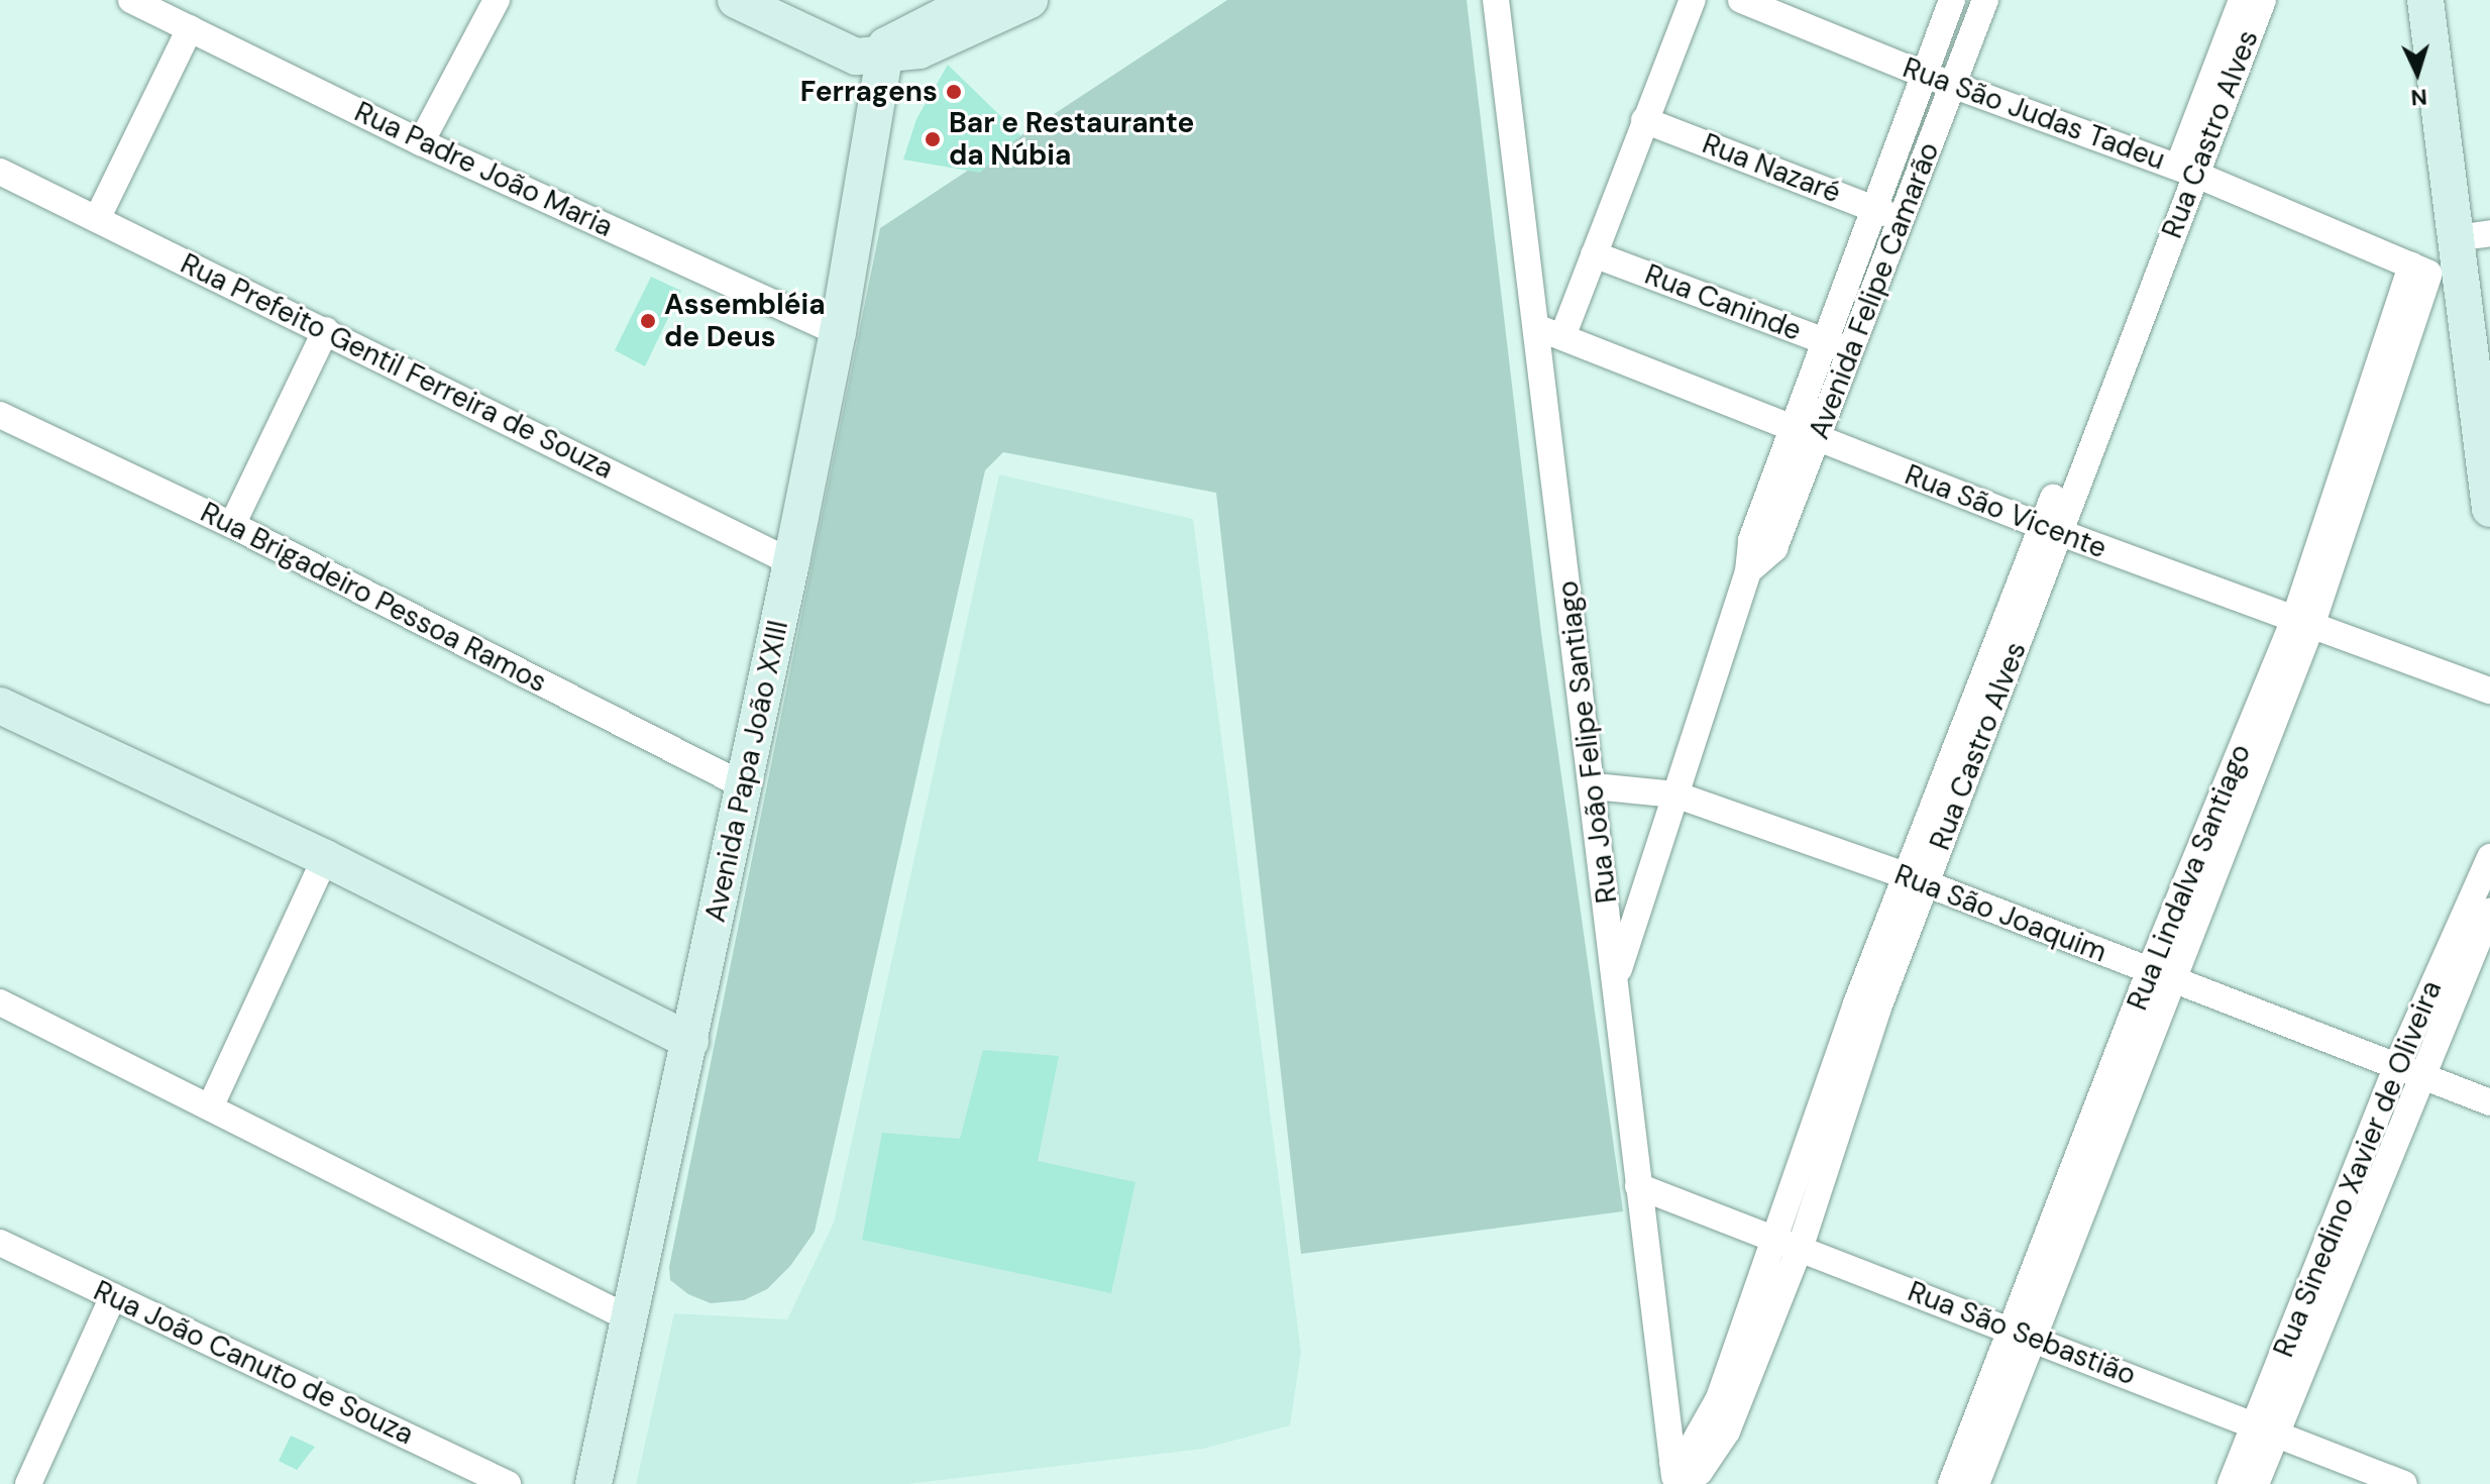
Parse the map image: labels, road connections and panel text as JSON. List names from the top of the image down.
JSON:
{
  "streets": {
    "main road": ["Avenida Papa João XXIII"],
    "street": [
      "Rua São Judas Tadeu",
      "Rua Castro Alves",
      "Rua Nazaré",
      "Rua Padre João Maria",
      "Avenida Felipe Camarão",
      "Rua Caninde",
      "Rua Prefeito Gentil Ferreira de Souza",
      "Rua São Vicente",
      "Rua Brigadeiro Pessoa Ramos",
      "Rua João Felipe Santiago",
      "Rua Lindalva Santiago",
      "Rua São Joaquim",
      "Rua Sinedino Xavier de Oliveira",
      "Rua São Sebastião",
      "Rua João Canuto de Souza"
    ]
  },
  "crossings": [
    ["Rua São Judas Tadeu", "Rua Castro Alves"],
    ["Rua São Judas Tadeu", "Avenida Felipe Camarão"],
    ["Rua São Judas Tadeu", "Rua Lindalva Santiago"],
    ["Rua Castro Alves", "Rua São Vicente"],
    ["Rua Castro Alves", "Rua João Felipe Santiago"],
    ["Rua Castro Alves", "Rua São Joaquim"],
    ["Rua Castro Alves", "Rua São Sebastião"],
    ["Rua Nazaré", "Avenida Felipe Camarão"],
    ["Rua Padre João Maria", "Avenida Papa João XXIII"],
    ["Avenida Felipe Camarão", "Rua Caninde"],
    ["Avenida Felipe Camarão", "Rua São Vicente"],
    ["Avenida Felipe Camarão", "Rua João Felipe Santiago"],
    ["Avenida Felipe Camarão", "Rua São Joaquim"],
    ["Rua Prefeito Gentil Ferreira de Souza", "Avenida Papa João XXIII"],
    ["Rua São Vicente", "Rua João Felipe Santiago"],
    ["Rua São Vicente", "Rua Lindalva Santiago"],
    ["Rua Brigadeiro Pessoa Ramos", "Avenida Papa João XXIII"],
    ["Rua João Felipe Santiago", "Rua São Joaquim"],
    ["Rua João Felipe Santiago", "Rua São Sebastião"],
    ["Rua Lindalva Santiago", "Rua São Joaquim"],
    ["Rua Lindalva Santiago", "Rua São Sebastião"],
    ["Rua São Joaquim", "Rua Sinedino Xavier de Oliveira"],
    ["Rua Sinedino Xavier de Oliveira", "Rua São Sebastião"]
  ],
  "places": ["Ferragens", "Bar e Restaurante da Núbia", "Assembléia de Deus"],
  "north": "bottom"
}
